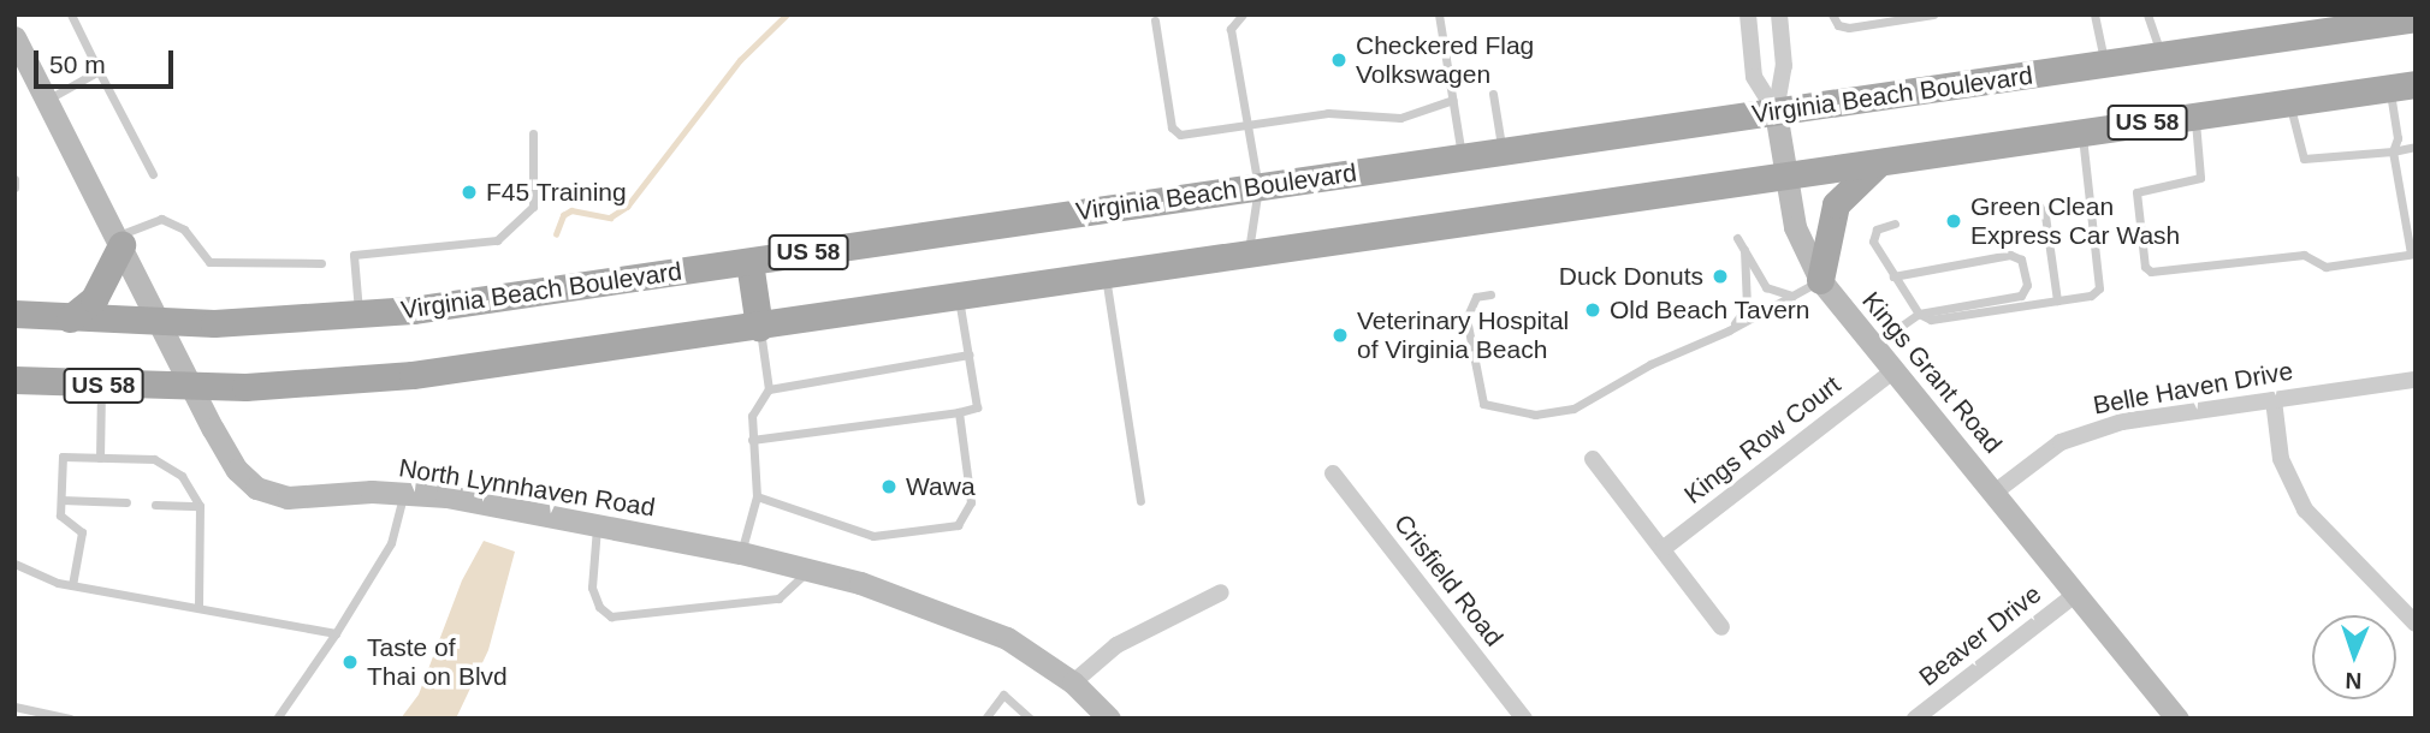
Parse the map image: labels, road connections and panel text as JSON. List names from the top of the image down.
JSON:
{
  "streets": {
    "main road": ["Virginia Beach Boulevard", "US 58"],
    "street": [
      "Kings Grant Road",
      "Belle Haven Drive",
      "Kings Row Court",
      "North Lynnhaven Road",
      "Crisfield Road",
      "Beaver Drive"
    ]
  },
  "crossings": [
    ["Virginia Beach Boulevard", "Kings Grant Road"],
    ["Virginia Beach Boulevard", "North Lynnhaven Road"],
    ["US 58", "Kings Grant Road"],
    ["US 58", "North Lynnhaven Road"],
    ["Kings Grant Road", "Belle Haven Drive"],
    ["Kings Grant Road", "Kings Row Court"],
    ["Kings Grant Road", "Beaver Drive"]
  ],
  "places": [
    "Checkered Flag Volkswagen",
    "F45 Training",
    "Green Clean Express Car Wash",
    "Duck Donuts",
    "Old Beach Tavern",
    "Veterinary Hospital of Virginia Beach",
    "Wawa",
    "Taste of Thai on Blvd"
  ],
  "scale_bar": "50 m",
  "north": "bottom"
}
